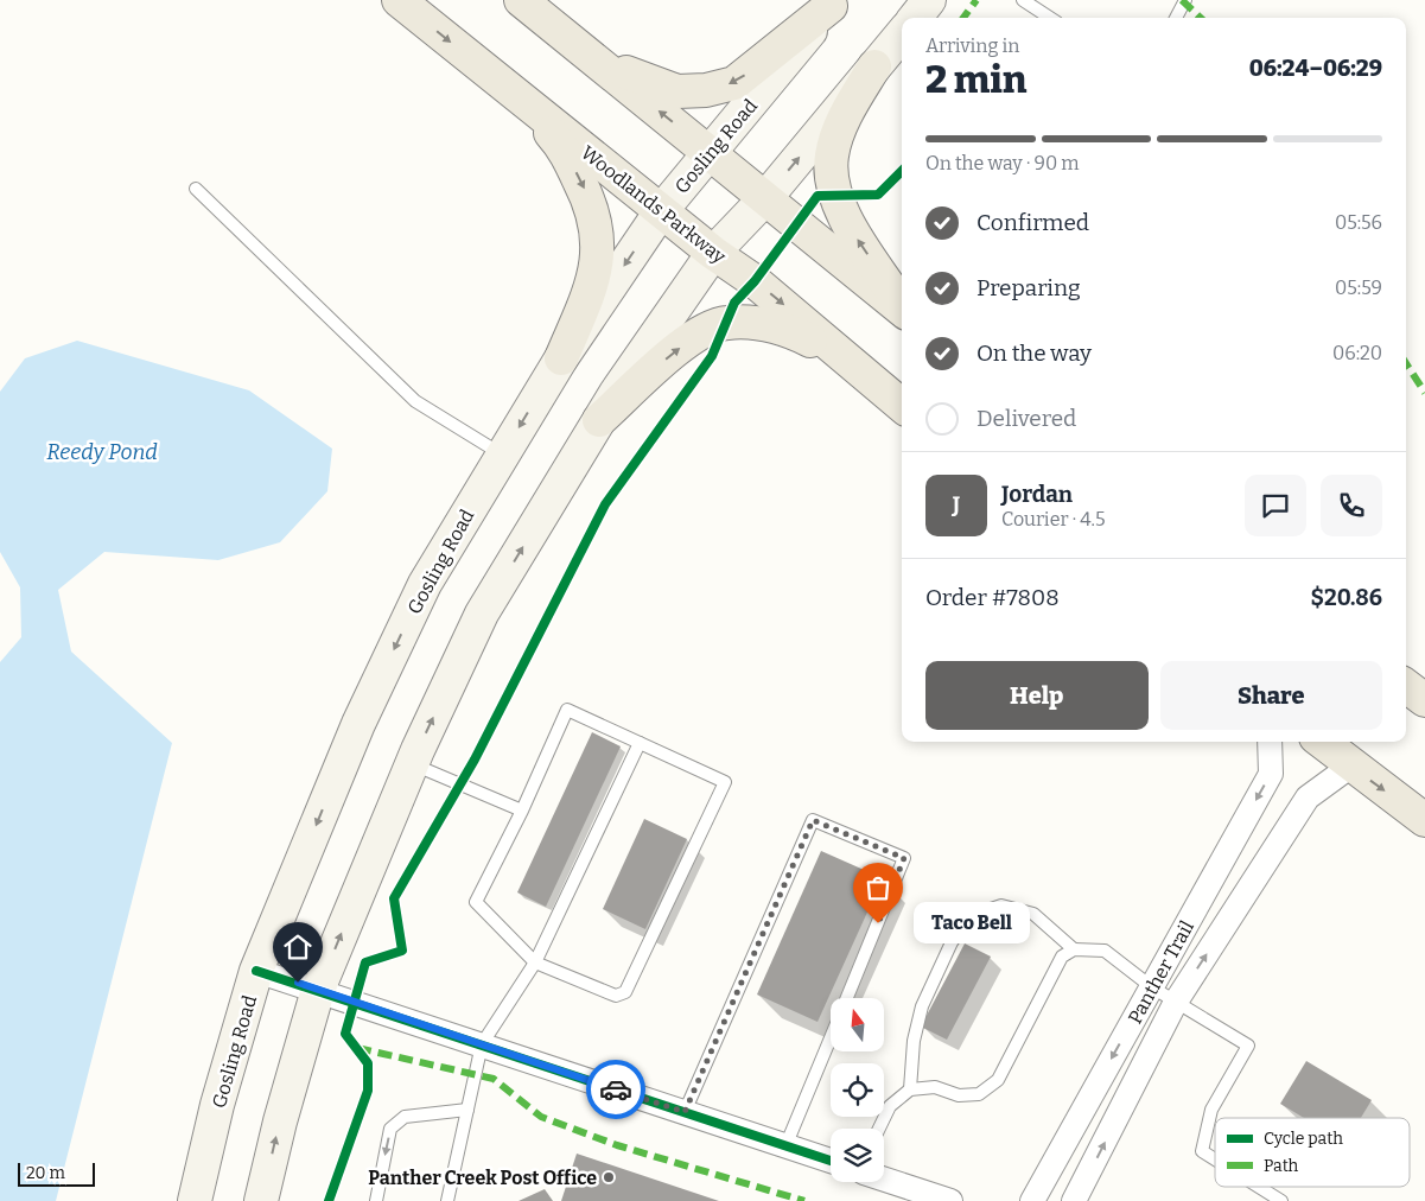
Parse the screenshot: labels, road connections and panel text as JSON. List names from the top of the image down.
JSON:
{
  "streets": {
    "main road": ["Gosling Road", "Woodlands Parkway"],
    "street": ["Panther Trail"]
  },
  "crossings": [
    ["Gosling Road", "Woodlands Parkway"]
  ],
  "water": ["Reedy Pond"],
  "places": ["Taco Bell", "Panther Creek Post Office"],
  "legend": ["Cycle path", "Path"],
  "scale_bar": "20 m",
  "north": "top",
  "page": {
    "heading": ["2 min", "Arriving in", "06:24–06:29"],
    "panel": [
      "Jordan",
      "Courier · 4.5",
      "Order #7808",
      "$20.86"
    ],
    "bar": "On the way · 90 m",
    "list": [
      ["Confirmed", "05:56"],
      ["Preparing", "05:59"],
      ["On the way", "06:20"],
      "Delivered"
    ],
    "round": "J",
    "buttons": ["Help", "Share"],
    "bubble": "Taco Bell",
    "scale": "20 m"
  }
}
